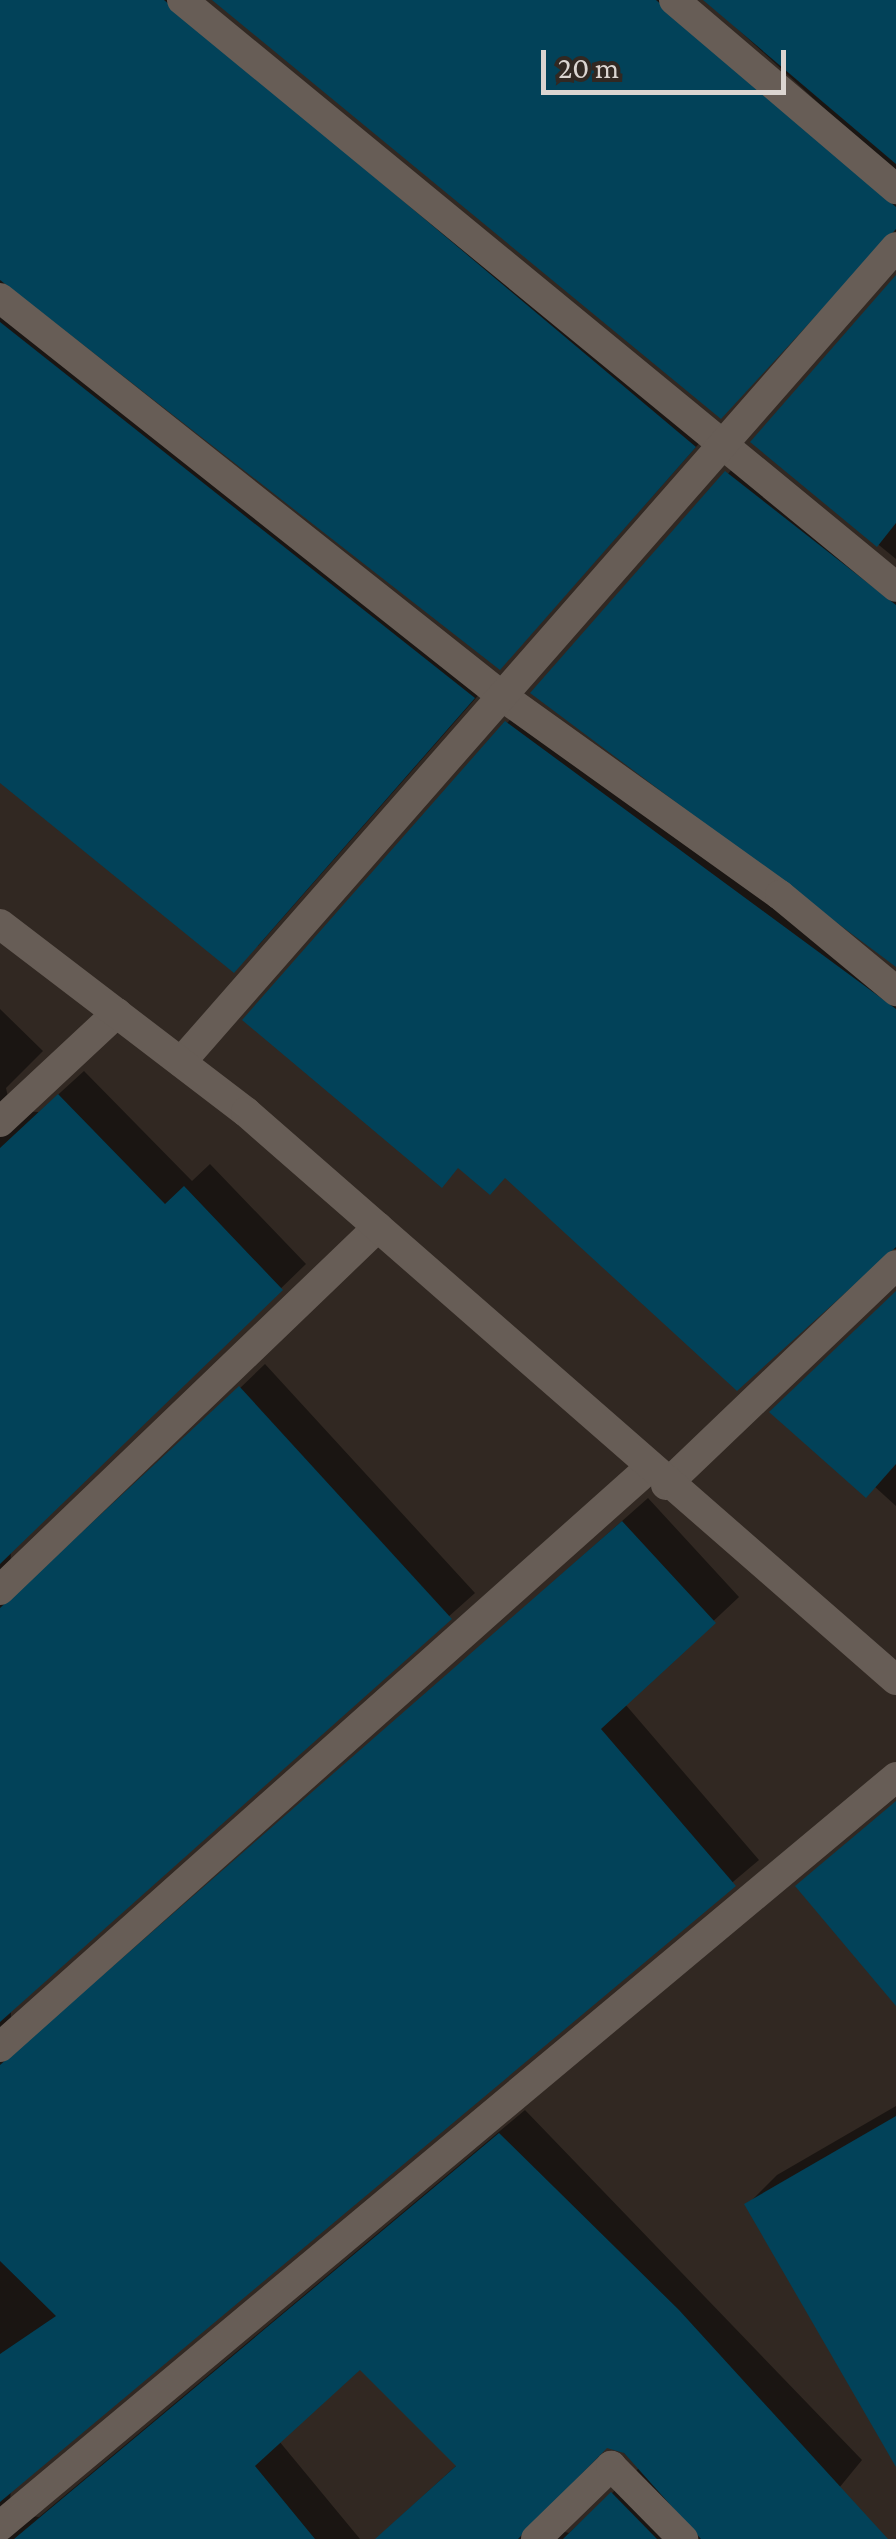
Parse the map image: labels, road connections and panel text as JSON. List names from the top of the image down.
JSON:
{
  "scale_bar": "20 m"
}
